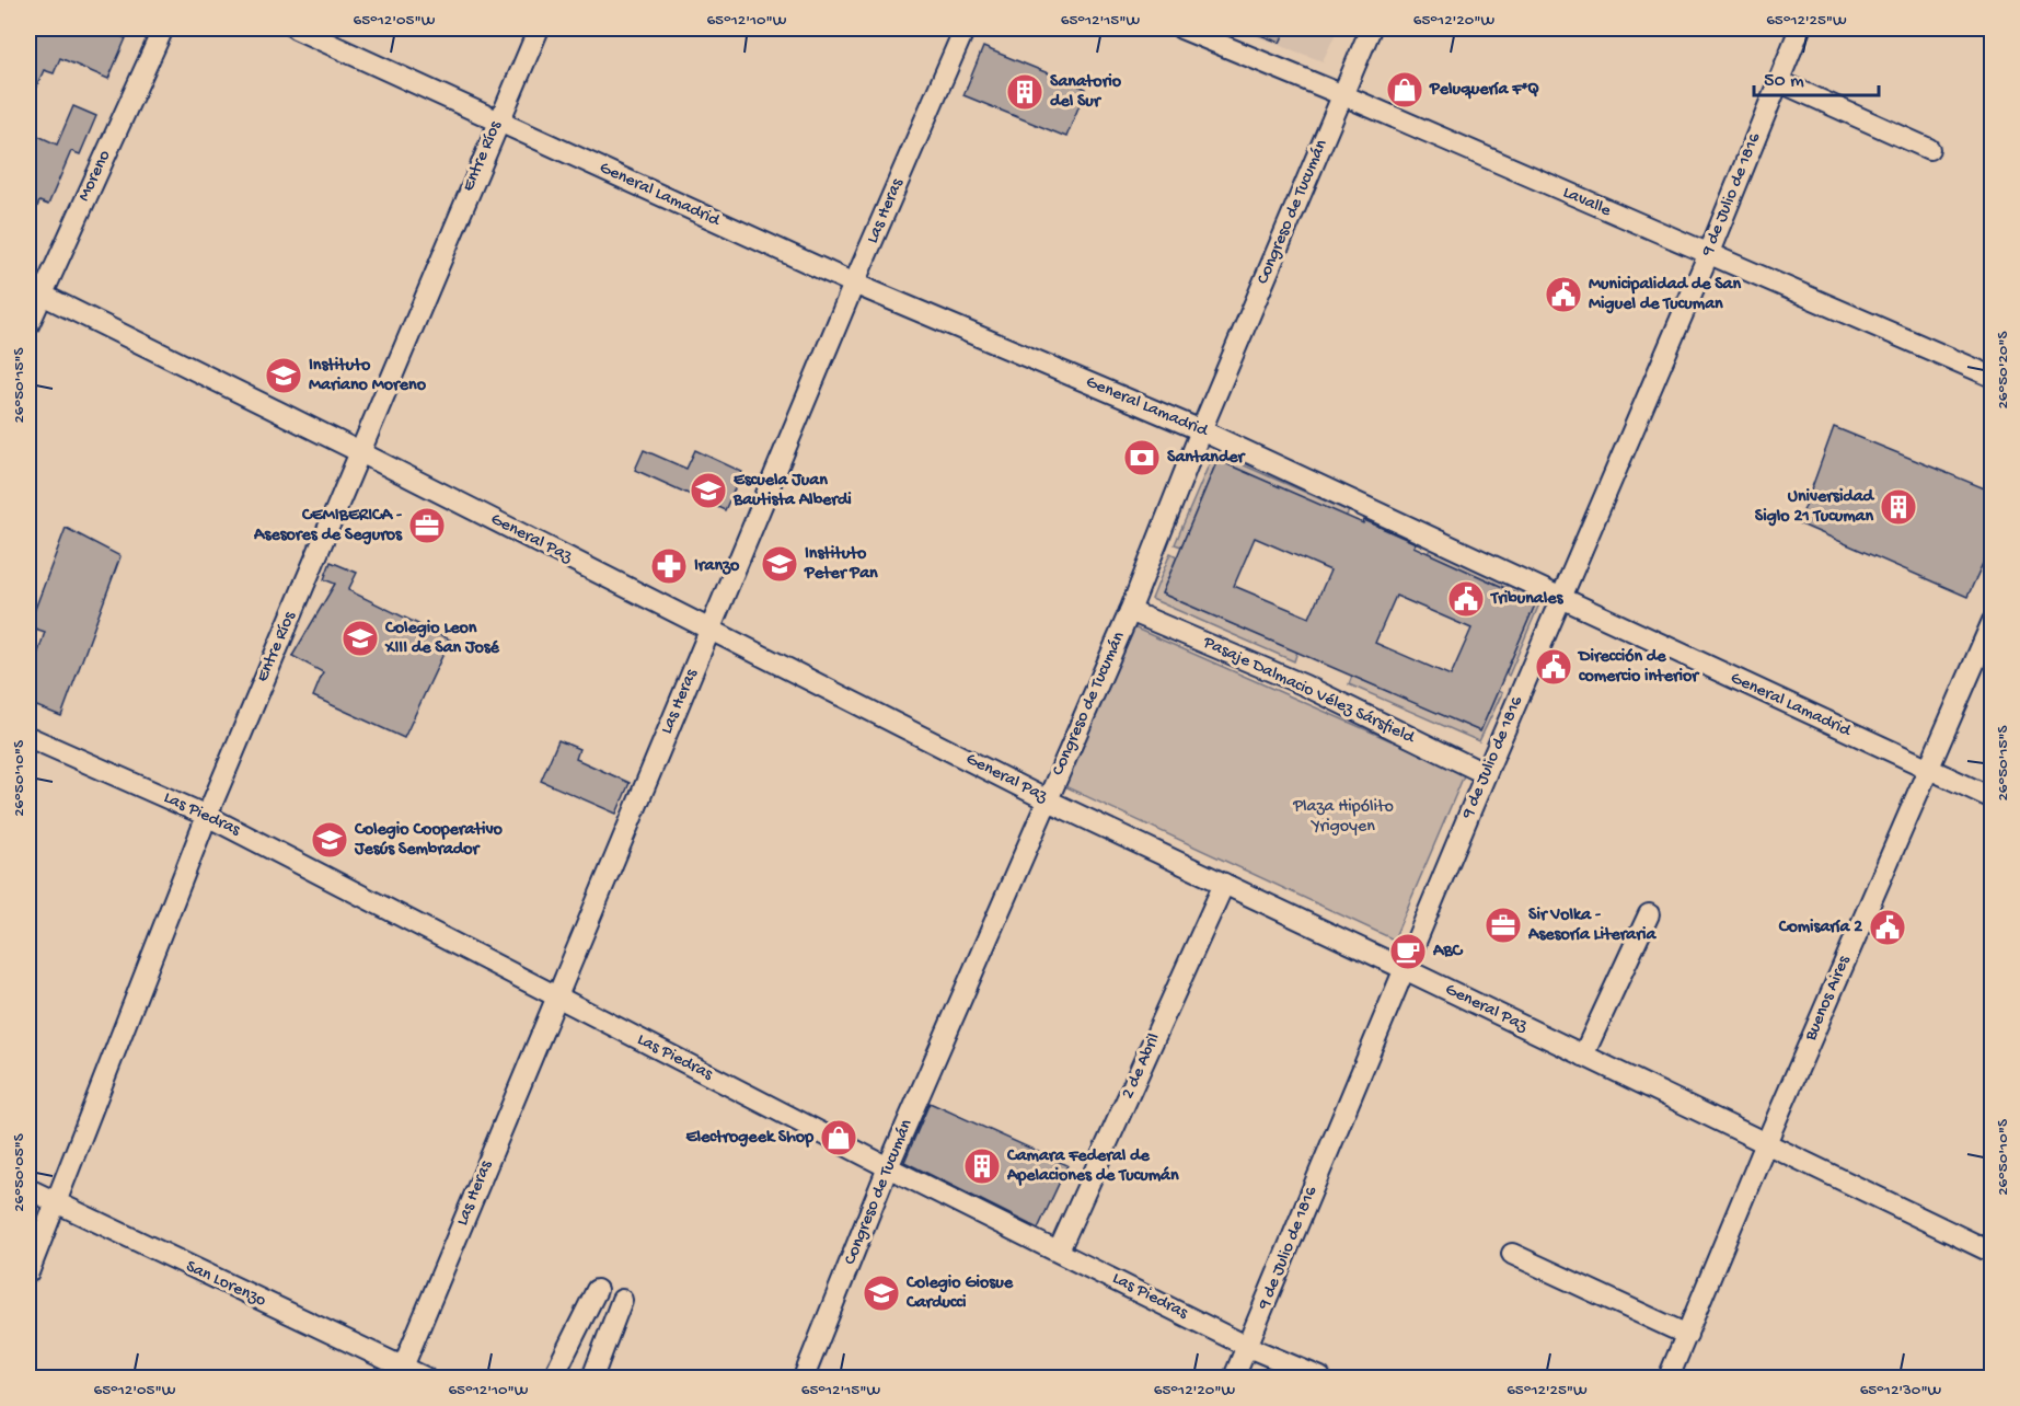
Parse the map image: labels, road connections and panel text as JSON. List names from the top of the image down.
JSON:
{
  "streets": {
    "street": [
      "Entre Ríos",
      "Moreno",
      "General Lamadrid",
      "9 de Julio de 1816",
      "Lavalle",
      "Las Heras",
      "Congreso de Tucumán",
      "General Paz",
      "Pasaje Dalmacio Vélez Sársfield",
      "Las Piedras",
      "Buenos Aires",
      "2 de Abril",
      "San Lorenzo"
    ]
  },
  "crossings": [
    ["Entre Ríos", "General Lamadrid"],
    ["Entre Ríos", "General Paz"],
    ["Entre Ríos", "Las Piedras"],
    ["Entre Ríos", "San Lorenzo"],
    ["Moreno", "General Paz"],
    ["General Lamadrid", "9 de Julio de 1816"],
    ["General Lamadrid", "Las Heras"],
    ["General Lamadrid", "Congreso de Tucumán"],
    ["General Lamadrid", "Buenos Aires"],
    ["9 de Julio de 1816", "Lavalle"],
    ["9 de Julio de 1816", "General Paz"],
    ["9 de Julio de 1816", "Pasaje Dalmacio Vélez Sársfield"],
    ["9 de Julio de 1816", "Las Piedras"],
    ["Lavalle", "Congreso de Tucumán"],
    ["Las Heras", "General Paz"],
    ["Las Heras", "Las Piedras"],
    ["Las Heras", "San Lorenzo"],
    ["Congreso de Tucumán", "General Paz"],
    ["Congreso de Tucumán", "Pasaje Dalmacio Vélez Sársfield"],
    ["Congreso de Tucumán", "Las Piedras"],
    ["General Paz", "Buenos Aires"],
    ["General Paz", "2 de Abril"],
    ["Las Piedras", "2 de Abril"]
  ],
  "parks": ["Plaza Hipólito Yrigoyen"],
  "places": {
    "shop": ["Peluquería F*Q", "Electrogeek Shop"],
    "building": ["Sanatorio del Sur", "Universidad Siglo 21 Tucuman", "Camara Federal de Apelaciones de Tucumán"],
    "public building": [
      "Municipalidad de San Miguel de Tucuman",
      "Tribunales",
      "Dirección de comercio interior",
      "Comisaría 2"
    ],
    "school or university": [
      "Instituto Mariano Moreno",
      "Escuela Juan Bautista Alberdi",
      "Instituto Peter Pan",
      "Colegio Leon XIII de San José",
      "Colegio Cooperativo Jesús Sembrador",
      "Colegio Giosue Carducci"
    ],
    "bank": ["Santander"],
    "office": ["CEMIBERICA - Asesores de Seguros", "Sir Volka - Asesoría Literaria"],
    "pharmacy": ["Iranzo"],
    "cafe": ["ABC"]
  },
  "scale_bar": "50 m",
  "coordinates": [
    "65°12'05\"W",
    "65°12'10\"W",
    "65°12'15\"W",
    "65°12'20\"W",
    "65°12'25\"W",
    "26°50'20\"S",
    "26°50'15\"S",
    "26°50'10\"S",
    "26°50'05\"S",
    "65°12'30\"W"
  ]
}
